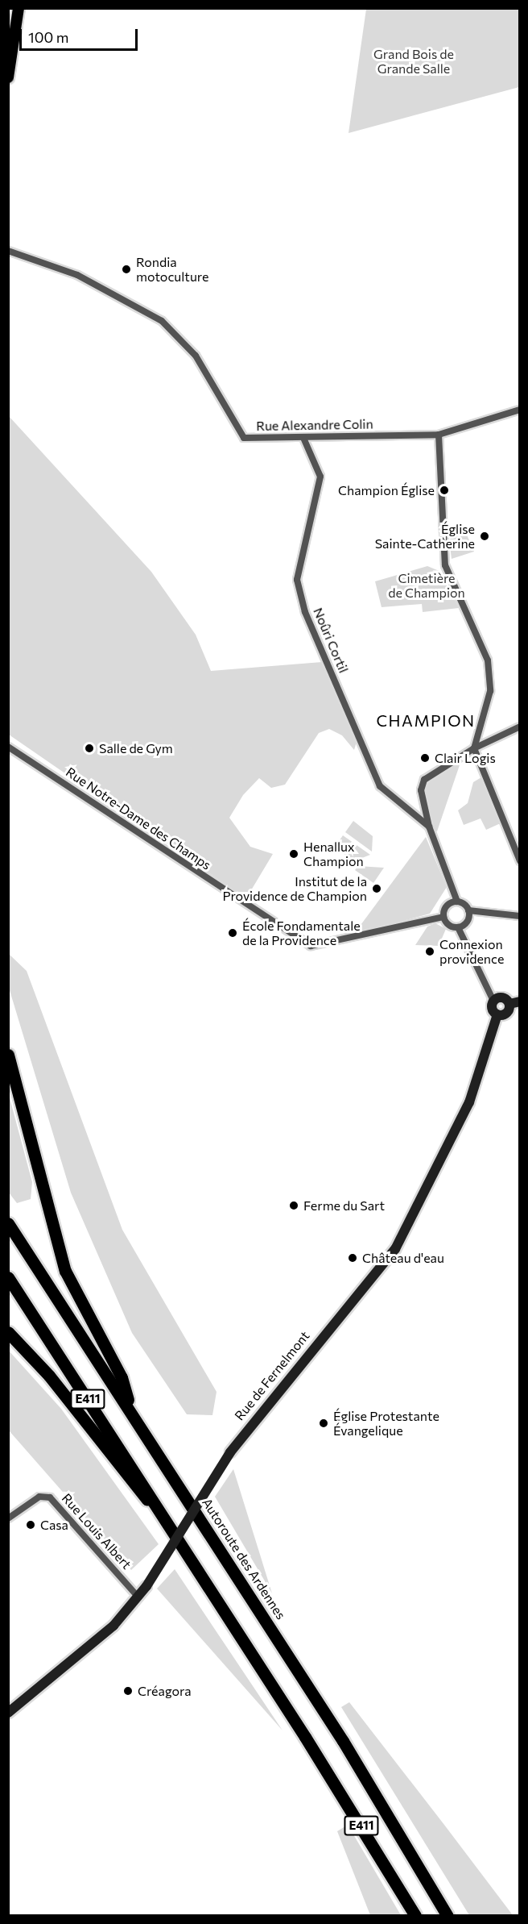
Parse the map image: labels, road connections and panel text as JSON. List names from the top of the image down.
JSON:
{
  "streets": {
    "highway": ["E411", "Autoroute des Ardennes"],
    "street": [
      "Rue Alexandre Colin",
      "Noûri Cortil",
      "Rue Notre-Dame des Champs",
      "Rue de Fernelmont",
      "Rue Louis Albert"
    ]
  },
  "crossings": [
    ["Rue Alexandre Colin", "Noûri Cortil"],
    ["Rue de Fernelmont", "Rue Louis Albert"]
  ],
  "districts": ["CHAMPION"],
  "parks": ["Grand Bois de Grande Salle", "Cimetière de Champion"],
  "places": [
    "Rondia motoculture",
    "Champion Église",
    "Église Sainte-Catherine",
    "Salle de Gym",
    "Clair Logis",
    "Henallux Champion",
    "Institut de la Providence de Champion",
    "École Fondamentale de la Providence",
    "Connexion providence",
    "Ferme du Sart",
    "Château d'eau",
    "Église Protestante Évangelique",
    "Casa",
    "Créagora"
  ],
  "scale_bar": "100 m"
}
